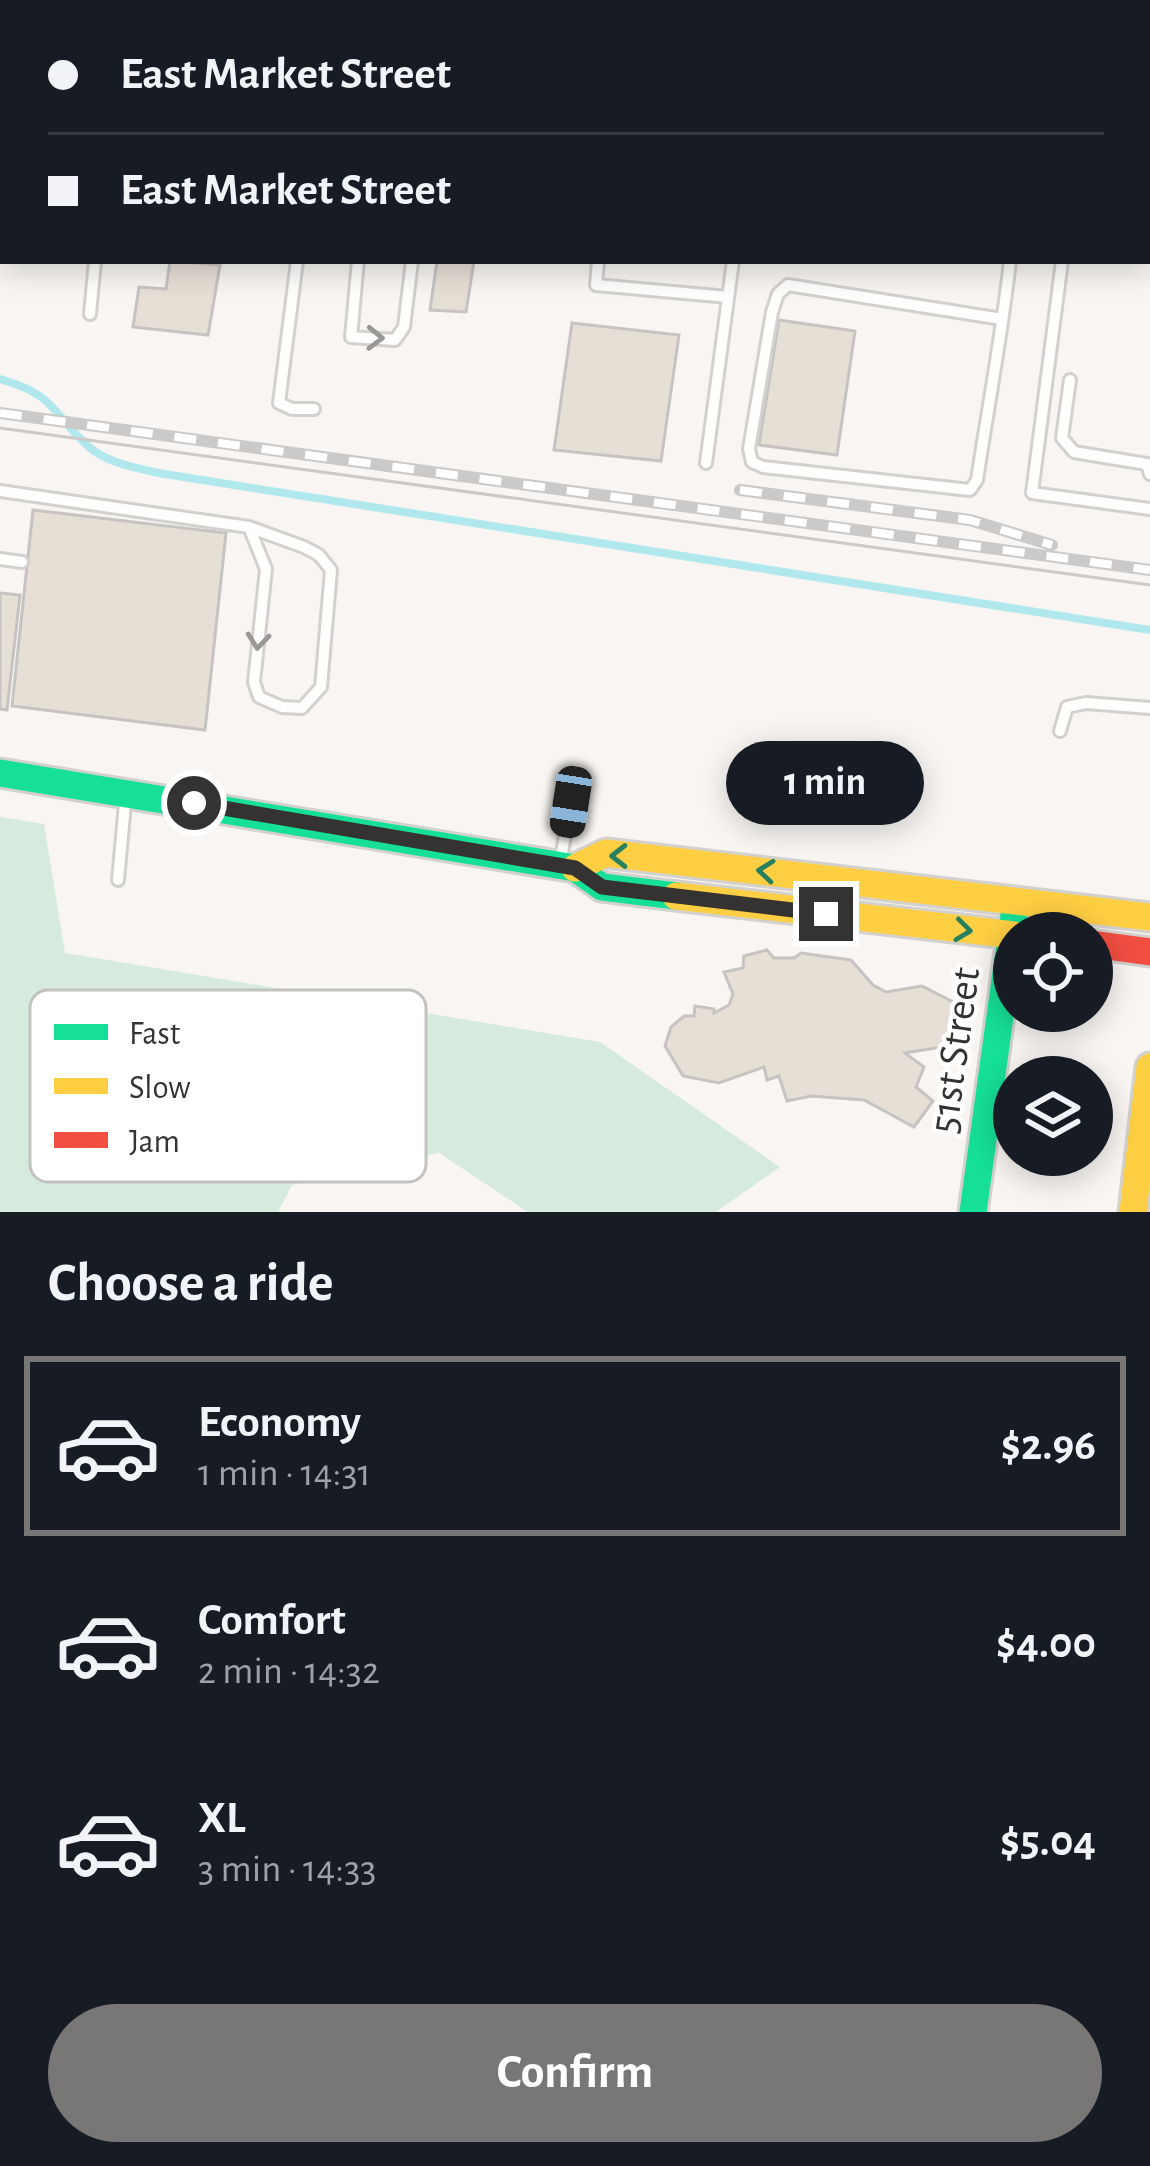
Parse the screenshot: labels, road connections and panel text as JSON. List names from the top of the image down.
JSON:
{
  "streets": {
    "main road": ["51st Street"]
  },
  "legend": ["Fast", "Slow", "Jam"],
  "page": {
    "banner": ["East Market Street", "East Market Street"],
    "bubble": "1 min",
    "heading": "Choose a ride",
    "list": [
      {
        "name": "Economy",
        "note": "1 min · 14:31",
        "value": "$2.96"
      },
      {
        "name": "Comfort",
        "note": "2 min · 14:32",
        "value": "$4.00"
      },
      {
        "name": "XL",
        "note": "3 min · 14:33",
        "value": "$5.04"
      }
    ],
    "buttons": "Confirm"
  }
}
